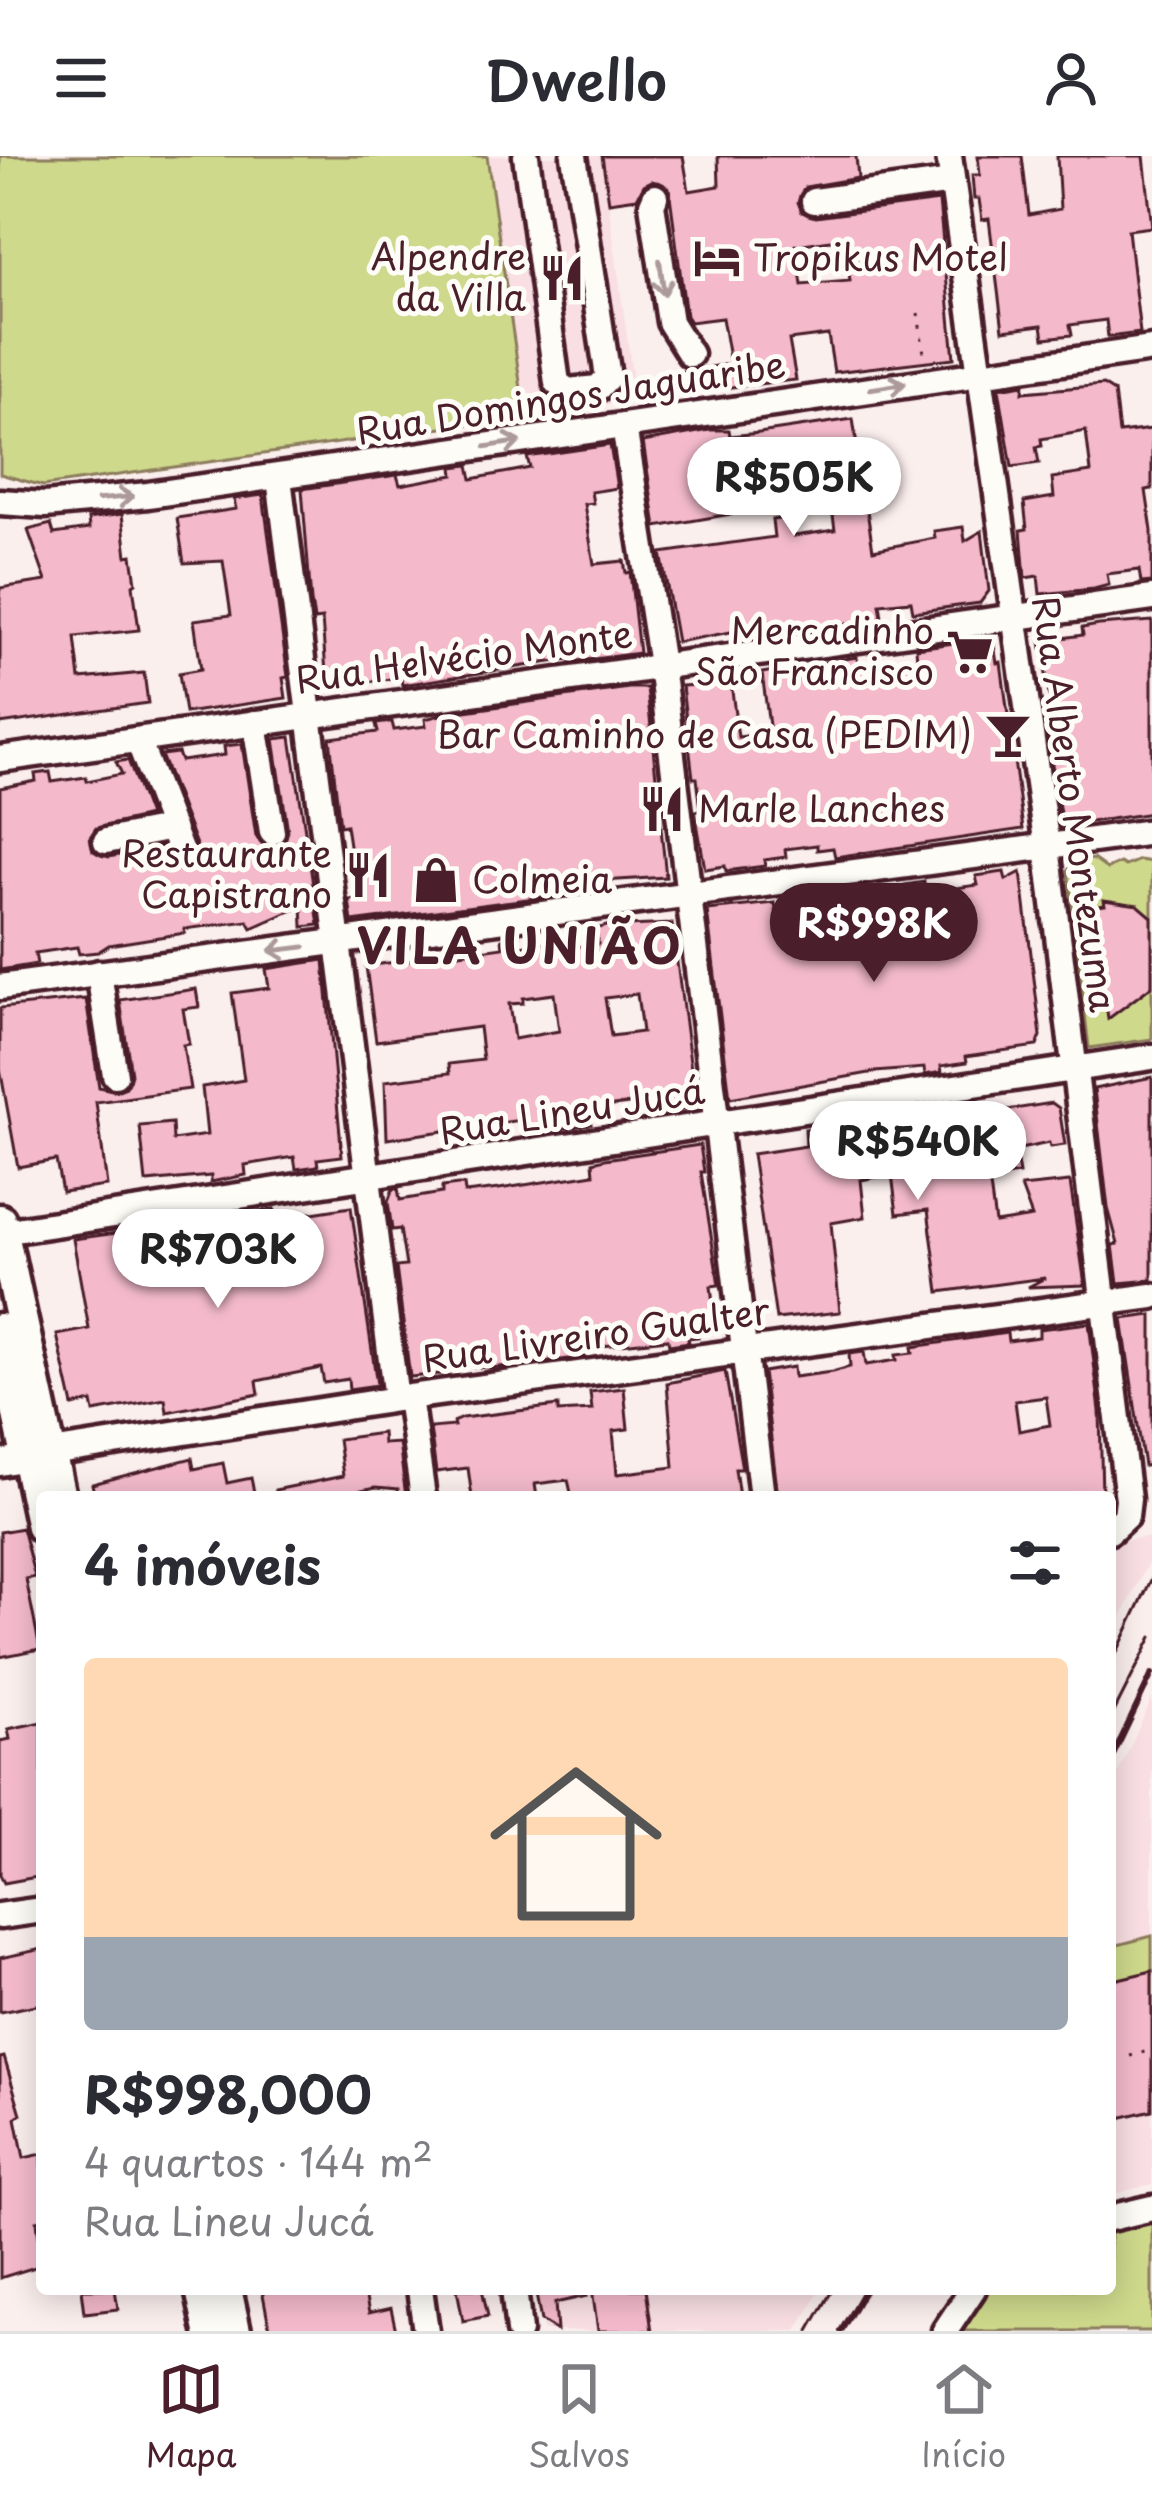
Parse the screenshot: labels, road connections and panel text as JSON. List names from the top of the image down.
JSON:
{
  "streets": {
    "street": [
      "Rua Domingos Jaguaribe",
      "Rua Helvécio Monte",
      "Rua Alberto Montezuma",
      "Rua Lineu Jucá",
      "Rua Livreiro Gualter"
    ]
  },
  "crossings": [
    ["Rua Domingos Jaguaribe", "Rua Alberto Montezuma"],
    ["Rua Helvécio Monte", "Rua Alberto Montezuma"],
    ["Rua Alberto Montezuma", "Rua Lineu Jucá"],
    ["Rua Alberto Montezuma", "Rua Livreiro Gualter"]
  ],
  "one_way": ["Rua Domingos Jaguaribe"],
  "districts": ["VILA UNIÃO"],
  "places": {
    "hotel": ["Tropikus Motel"],
    "restaurant": ["Alpendre da Villa", "Marle Lanches", "Restaurante Capistrano"],
    "supermarket": ["Mercadinho São Francisco"],
    "bar": ["Bar Caminho de Casa (PEDIM)"],
    "shop": ["Colmeia"]
  },
  "page": {
    "header": "Dwello",
    "price": [
      "R$505K",
      "R$998K",
      "R$540K",
      "R$703K"
    ],
    "heading": "4 imóveis",
    "list": [
      {
        "name": "R$998,000",
        "note": "4 quartos · 144 m² · Rua Lineu Jucá"
      }
    ],
    "tabs": ["Mapa", "Salvos", "Início"]
  }
}
